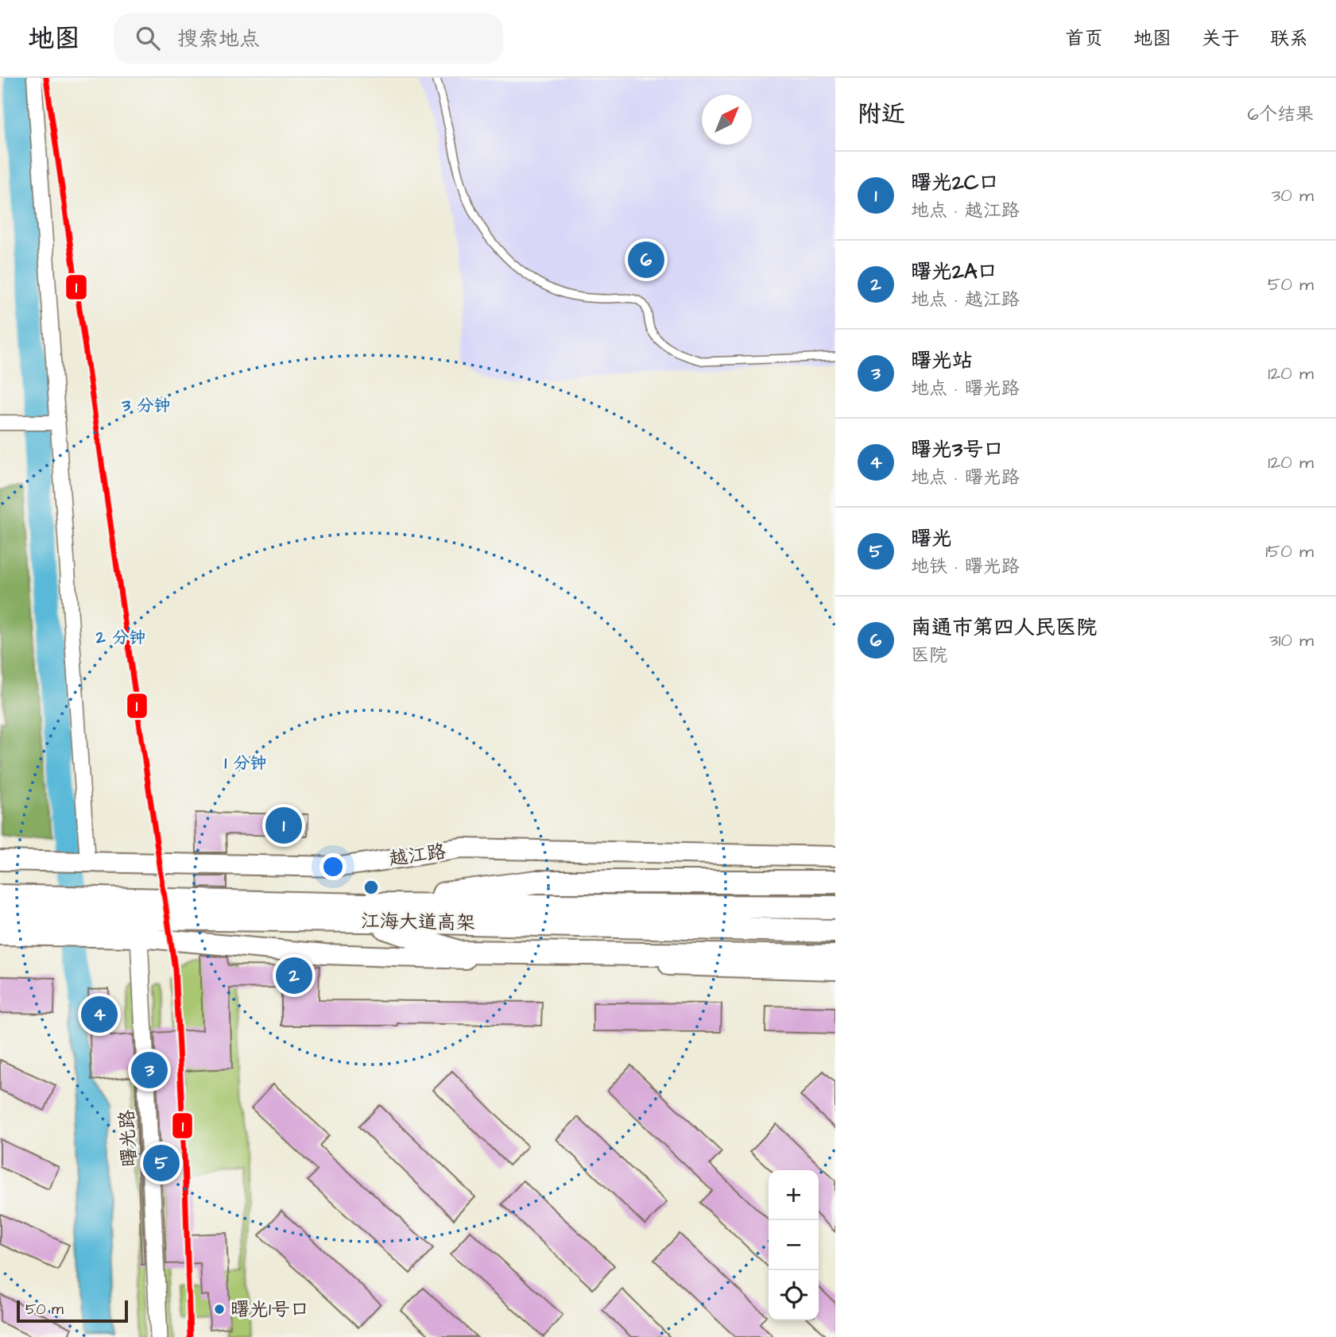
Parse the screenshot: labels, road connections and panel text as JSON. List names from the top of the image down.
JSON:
{
  "streets": {
    "highway": ["江海大道高架"],
    "main road": ["越江路"],
    "street": ["曙光路"]
  },
  "places": ["曙光1号口"],
  "lines": ["metro line 1"],
  "scale_bar": "50 m",
  "north": "top right",
  "page": {
    "header": "地图",
    "search": "搜索地点",
    "nav": [
      "首页",
      "地图",
      "关于",
      "联系"
    ],
    "heading": ["附近", "6个结果"],
    "list": [
      {
        "mark": "1",
        "name": "曙光2C口",
        "note": "地点 · 越江路",
        "value": "30 m"
      },
      {
        "mark": "2",
        "name": "曙光2A口",
        "note": "地点 · 越江路",
        "value": "50 m"
      },
      {
        "mark": "3",
        "name": "曙光站",
        "note": "地点 · 曙光路",
        "value": "120 m"
      },
      {
        "mark": "4",
        "name": "曙光3号口",
        "note": "地点 · 曙光路",
        "value": "120 m"
      },
      {
        "mark": "5",
        "name": "曙光",
        "note": "地铁 · 曙光路",
        "value": "150 m"
      },
      {
        "mark": "6",
        "name": "南通市第四人民医院",
        "note": "医院",
        "value": "310 m"
      }
    ],
    "pins": [
      "6",
      "1",
      "2",
      "4",
      "3",
      "5"
    ],
    "map_buttons": ["+", "−"],
    "scale": "50 m"
  },
  "rings": ["3 分钟", "2 分钟", "1 分钟"]
}
